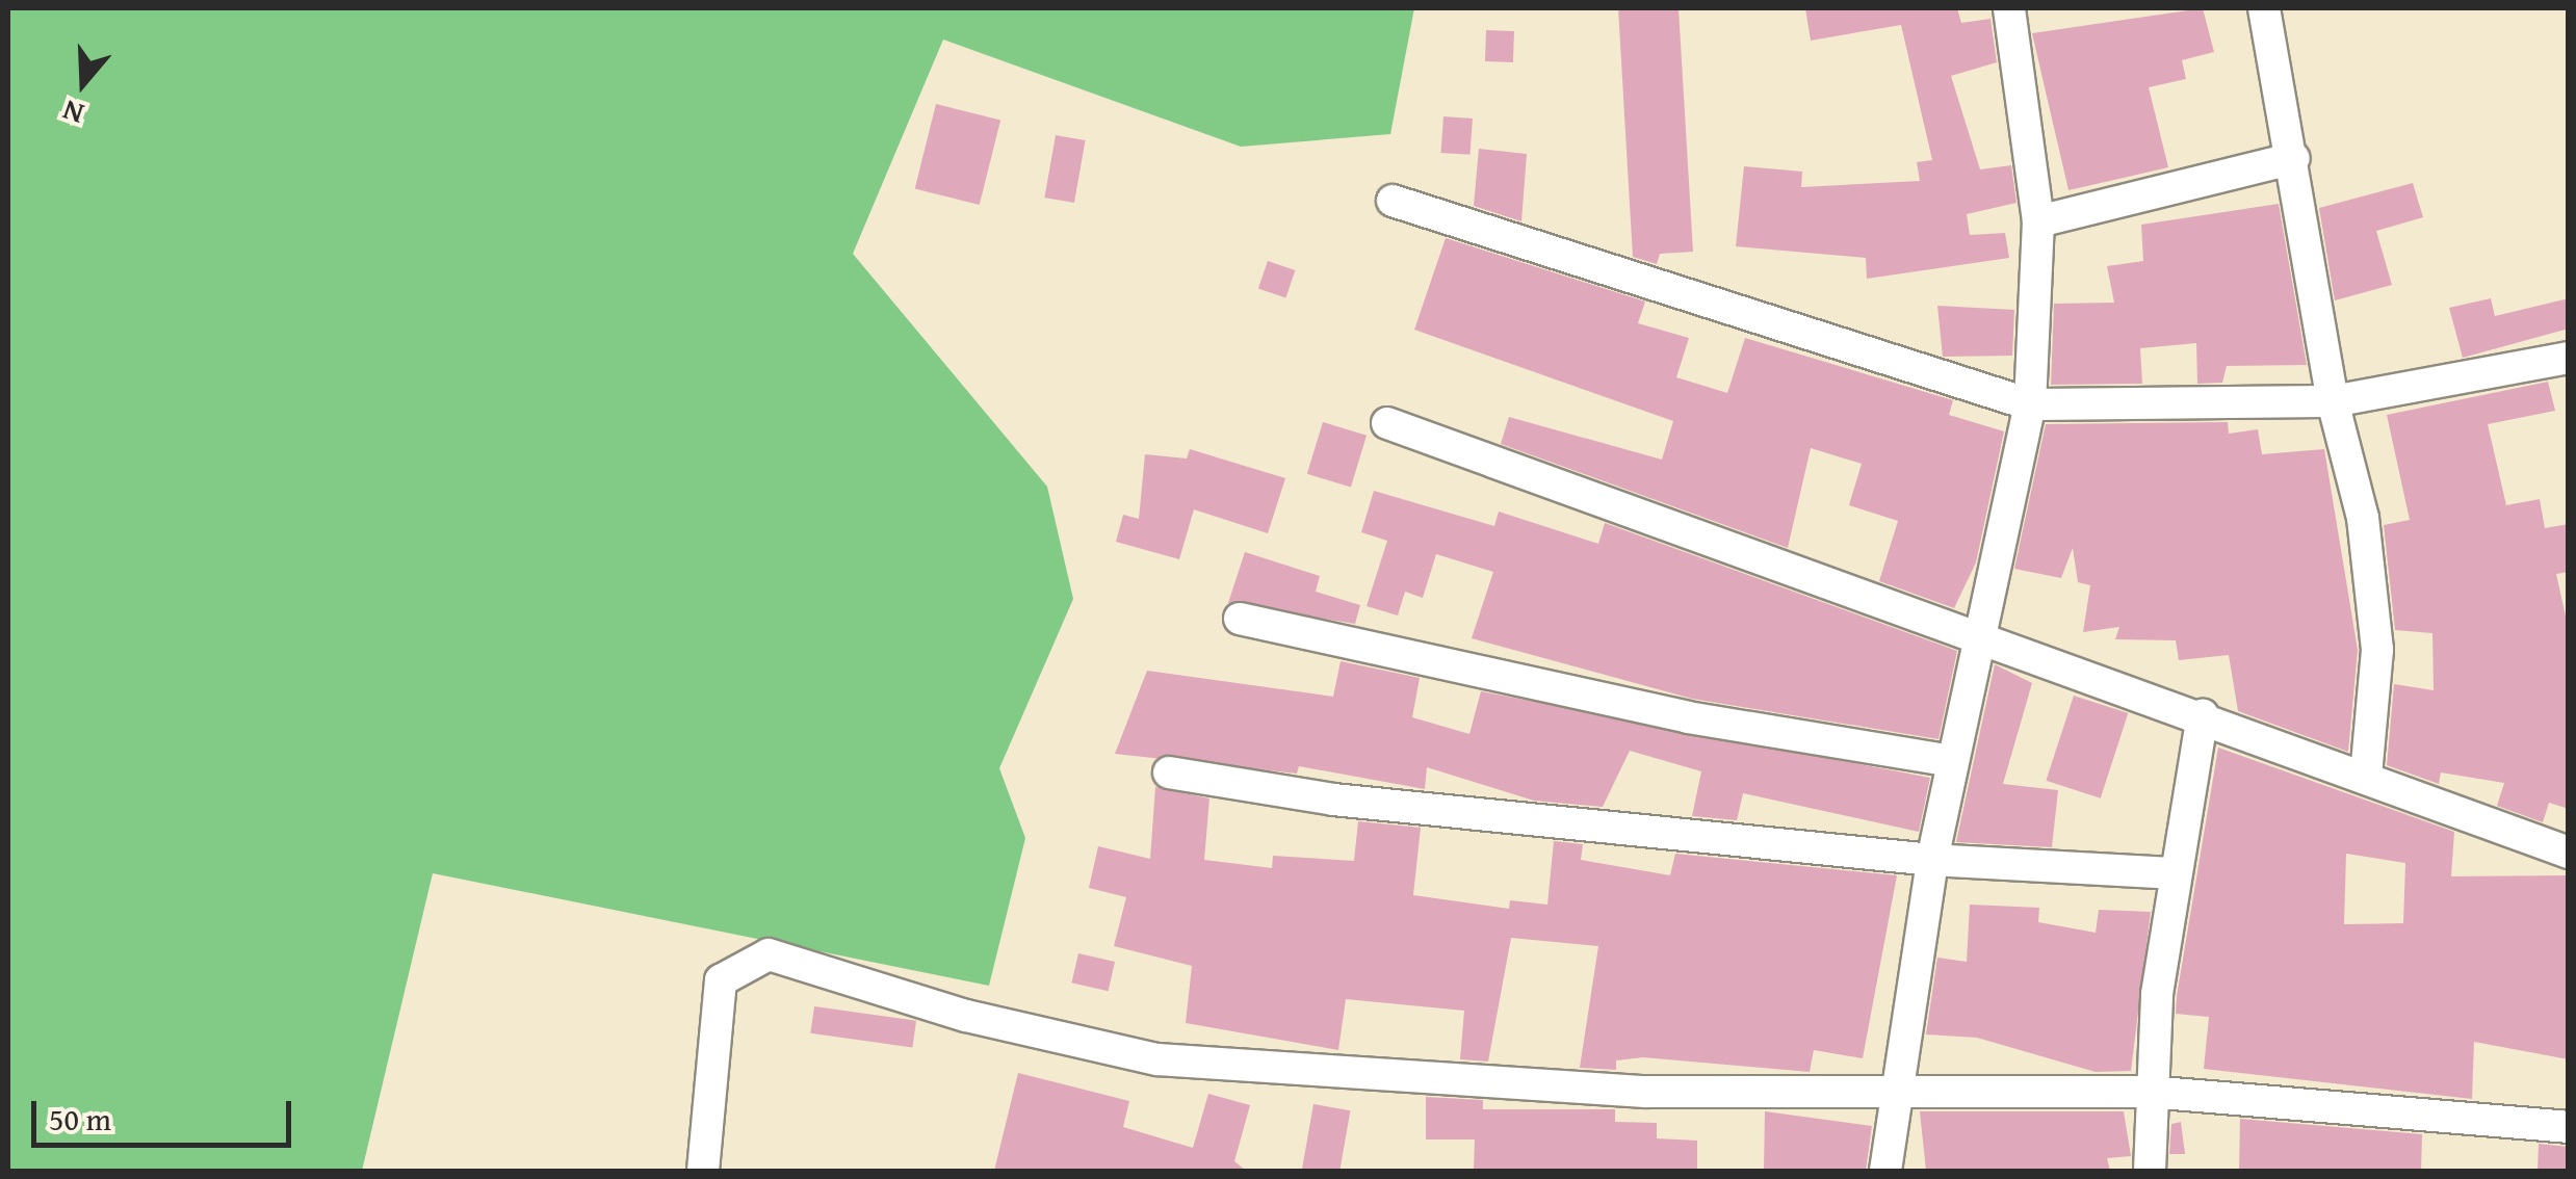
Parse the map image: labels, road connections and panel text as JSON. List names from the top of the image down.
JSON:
{
  "scale_bar": "50 m",
  "north": "bottom"
}
